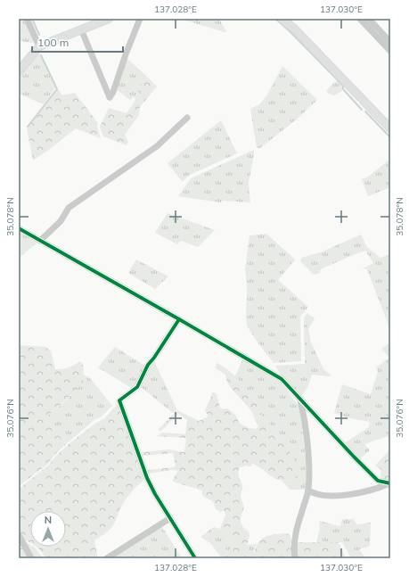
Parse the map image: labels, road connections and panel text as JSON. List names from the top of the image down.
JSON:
{
  "scale_bar": "100 m",
  "north": "top",
  "coordinates": [
    "137.028°E",
    "137.030°E",
    "35.078°N",
    "35.076°N"
  ]
}
